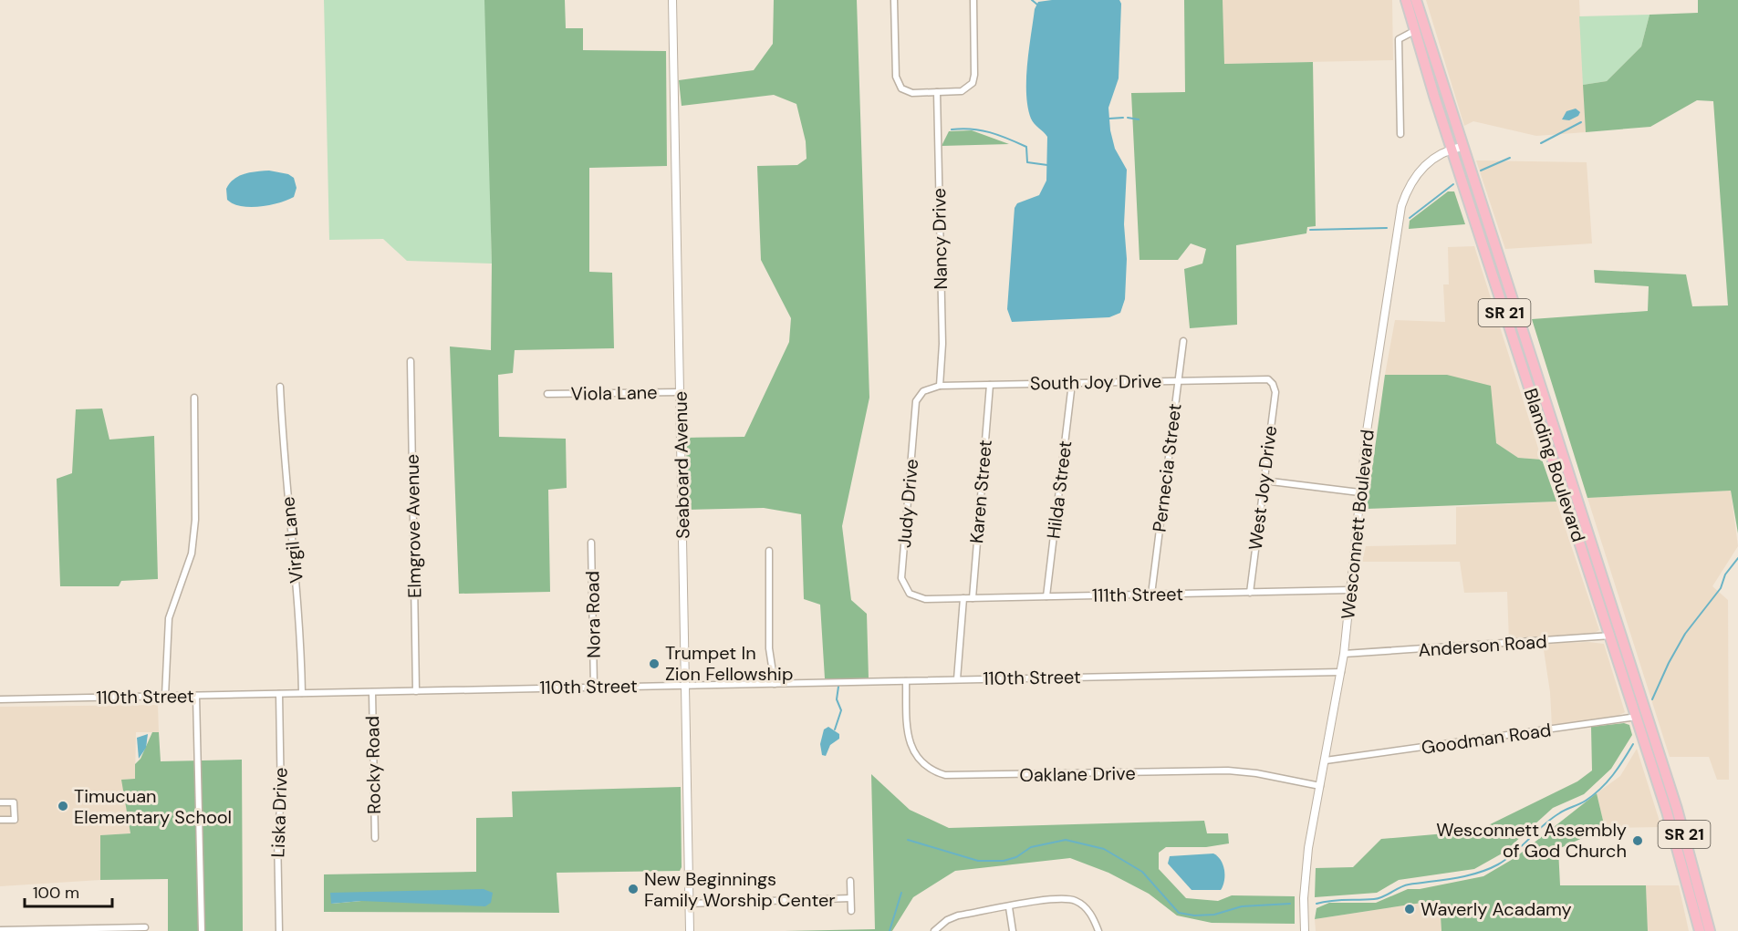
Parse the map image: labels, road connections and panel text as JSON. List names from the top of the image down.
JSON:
{
  "streets": {
    "main road": ["SR 21", "Blanding Boulevard"],
    "street": [
      "Nancy Drive",
      "South Joy Drive",
      "Viola Lane",
      "Seaboard Avenue",
      "Pernecia Street",
      "West Joy Drive",
      "Hilda Street",
      "Karen Street",
      "Judy Drive",
      "Wesconnett Boulevard",
      "Elmgrove Avenue",
      "Virgil Lane",
      "111th Street",
      "Nora Road",
      "Anderson Road",
      "110th Street",
      "Goodman Road",
      "Rocky Road",
      "Oaklane Drive",
      "Liska Drive"
    ]
  },
  "crossings": [
    ["Nancy Drive", "South Joy Drive"],
    ["South Joy Drive", "Pernecia Street"],
    ["South Joy Drive", "West Joy Drive"],
    ["South Joy Drive", "Hilda Street"],
    ["South Joy Drive", "Karen Street"],
    ["South Joy Drive", "Judy Drive"],
    ["Viola Lane", "Seaboard Avenue"],
    ["Seaboard Avenue", "110th Street"],
    ["Blanding Boulevard", "Wesconnett Boulevard"],
    ["Blanding Boulevard", "Anderson Road"],
    ["Blanding Boulevard", "Goodman Road"],
    ["Pernecia Street", "111th Street"],
    ["West Joy Drive", "111th Street"],
    ["Hilda Street", "111th Street"],
    ["Karen Street", "111th Street"],
    ["Judy Drive", "111th Street"],
    ["Wesconnett Boulevard", "111th Street"],
    ["Wesconnett Boulevard", "Anderson Road"],
    ["Wesconnett Boulevard", "110th Street"],
    ["Wesconnett Boulevard", "Goodman Road"],
    ["Wesconnett Boulevard", "Oaklane Drive"],
    ["Elmgrove Avenue", "110th Street"],
    ["Virgil Lane", "110th Street"],
    ["Nora Road", "110th Street"],
    ["110th Street", "Rocky Road"],
    ["110th Street", "Oaklane Drive"],
    ["110th Street", "Liska Drive"]
  ],
  "places": [
    "Trumpet In Zion Fellowship",
    "Timucuan Elementary School",
    "Wesconnett Assembly of God Church",
    "New Beginnings Family Worship Center",
    "Waverly Acadamy"
  ],
  "scale_bar": "100 m"
}
